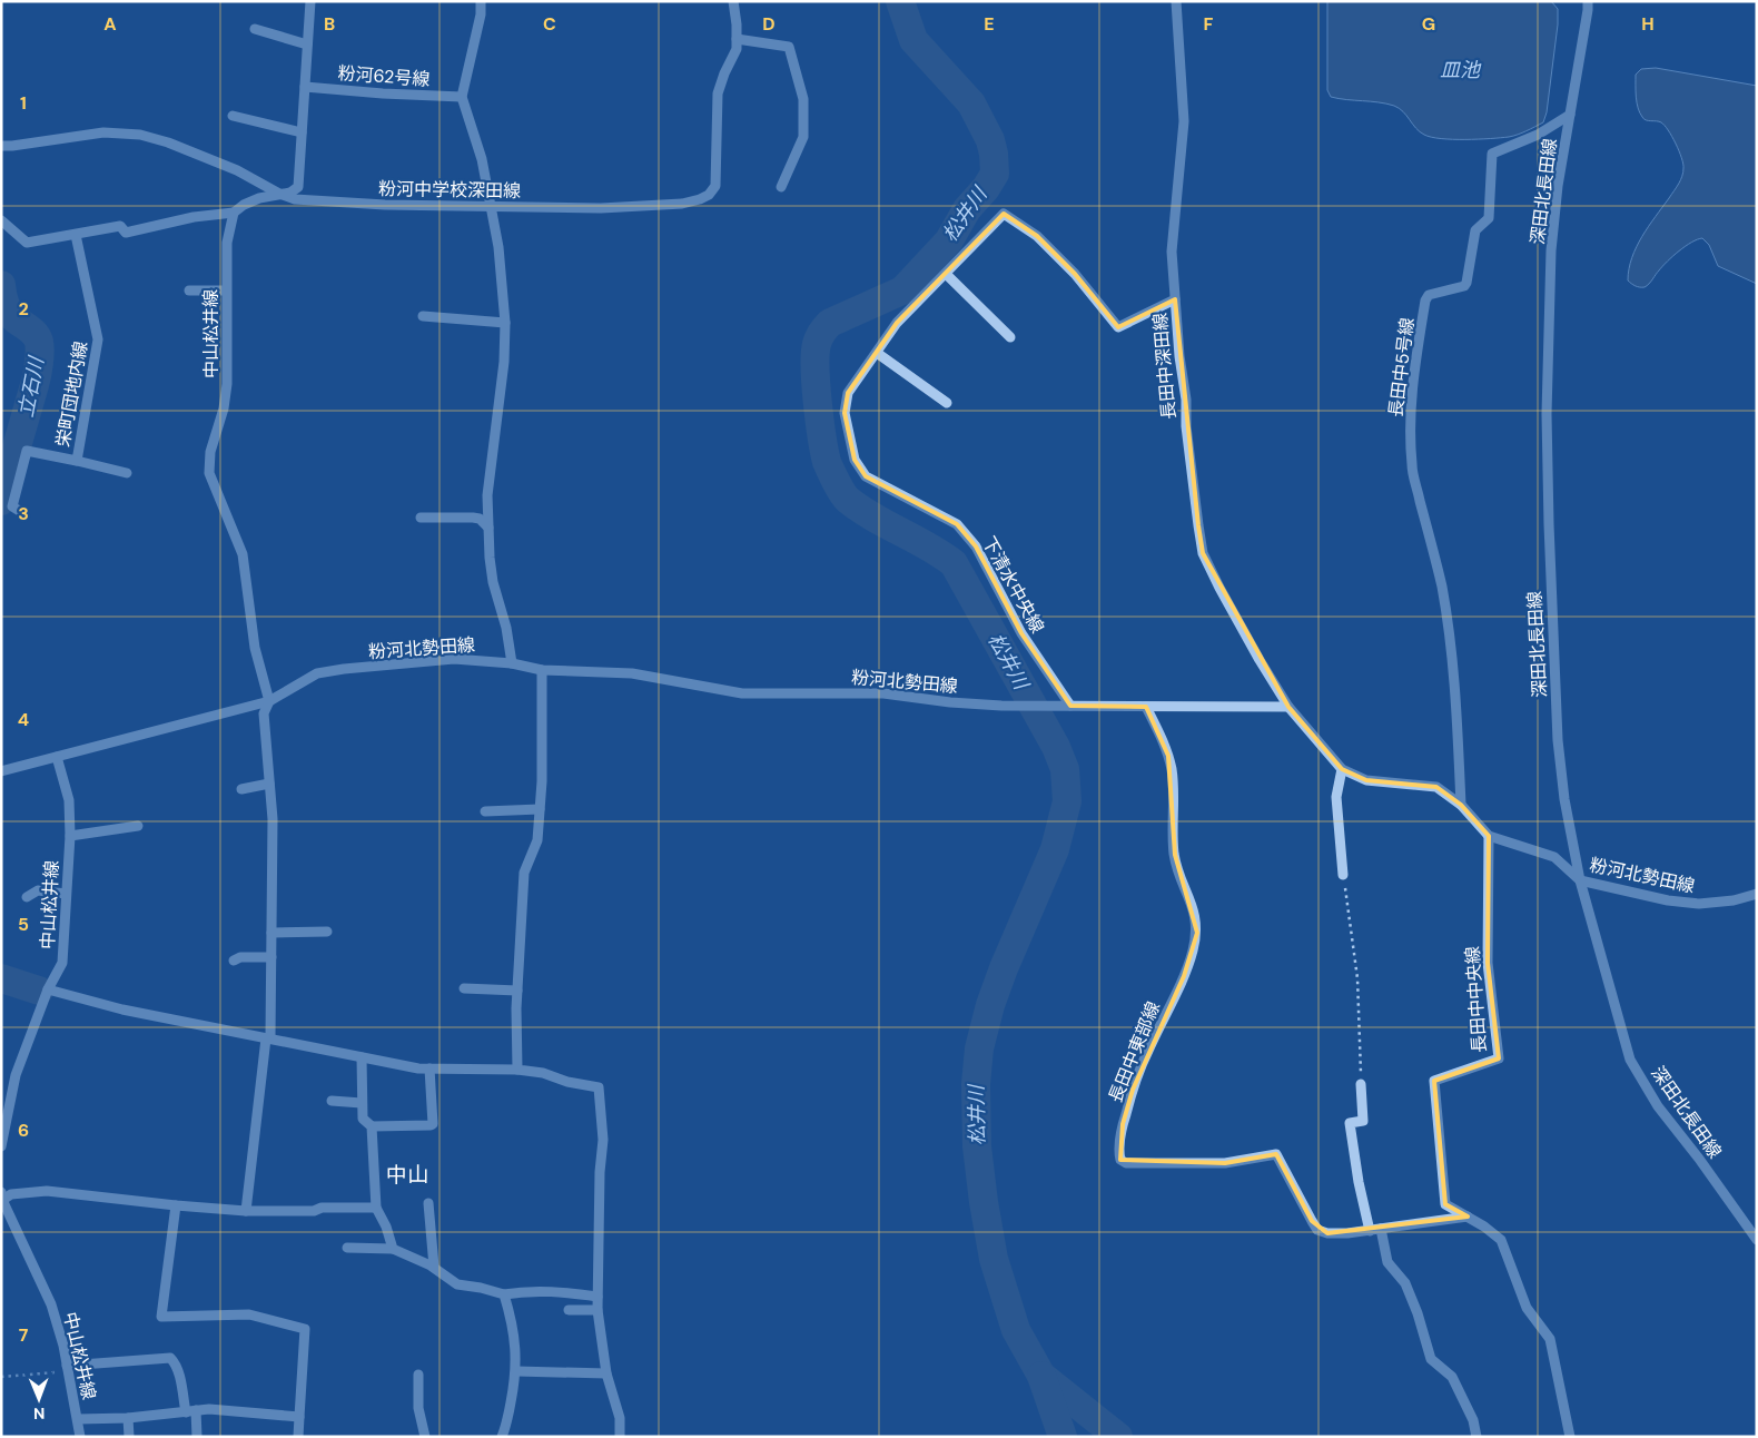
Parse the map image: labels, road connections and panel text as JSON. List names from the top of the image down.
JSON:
{
  "streets": {
    "street": [
      "粉河62号線",
      "粉河中学校深田線",
      "深田北長田線",
      "中山松井線",
      "長田中深田線",
      "長田中5号線",
      "栄町団地内線",
      "下清水中央線",
      "粉河北勢田線",
      "長田中中央線",
      "長田中東部線"
    ]
  },
  "crossings": [
    ["深田北長田線", "長田中5号線"],
    ["深田北長田線", "粉河北勢田線"],
    ["中山松井線", "粉河北勢田線"],
    ["長田中深田線", "下清水中央線"],
    ["長田中深田線", "粉河北勢田線"],
    ["下清水中央線", "粉河北勢田線"],
    ["粉河北勢田線", "長田中中央線"],
    ["粉河北勢田線", "長田中東部線"],
    ["長田中中央線", "長田中東部線"]
  ],
  "districts": ["中山"],
  "water": ["皿池", "松井川", "立石川"],
  "north": "bottom",
  "grid": {
    "columns": [
      "A",
      "B",
      "C",
      "D",
      "E",
      "F",
      "G",
      "H"
    ],
    "rows": [
      "1",
      "2",
      "3",
      "4",
      "5",
      "6",
      "7"
    ]
  }
}
